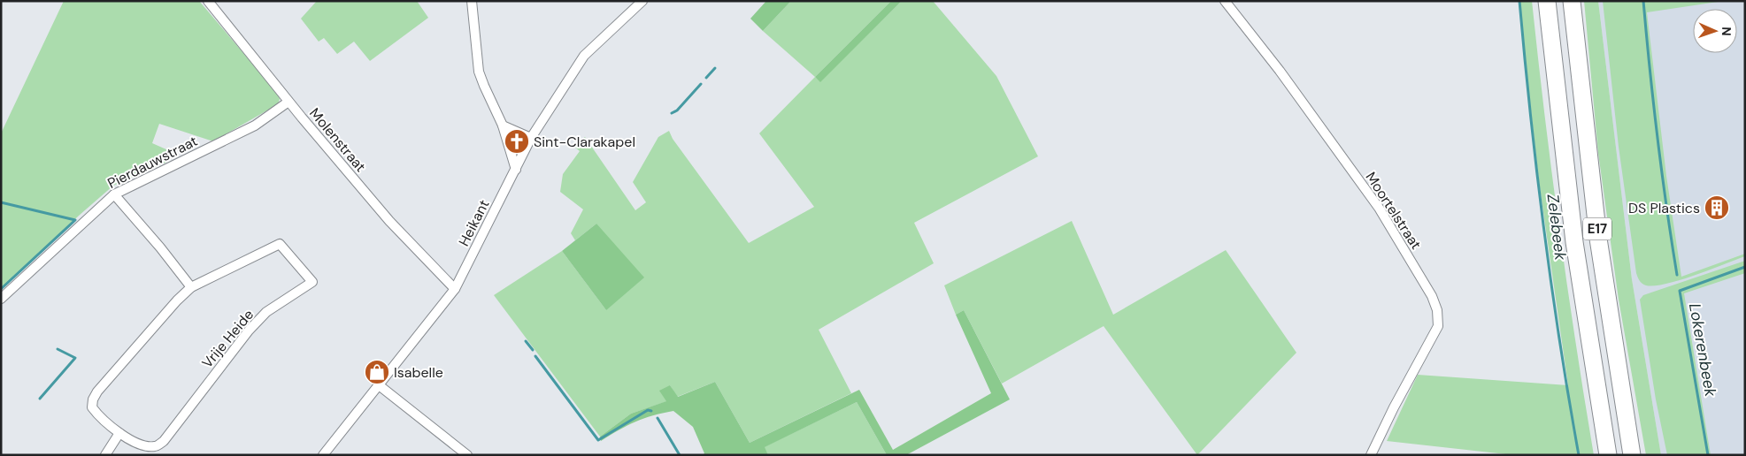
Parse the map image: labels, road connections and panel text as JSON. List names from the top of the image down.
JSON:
{
  "streets": {
    "highway": ["E17"],
    "street": [
      "Molenstraat",
      "Pierdauwstraat",
      "Moortelstraat",
      "Heikant",
      "Vrije Heide"
    ]
  },
  "crossings": [
    ["Molenstraat", "Pierdauwstraat"],
    ["Molenstraat", "Heikant"]
  ],
  "water": ["Zelebeek", "Lokerenbeek"],
  "places": {
    "church": ["Sint-Clarakapel"],
    "building": ["DS Plastics"],
    "shop": ["Isabelle"]
  },
  "north": "right"
}
